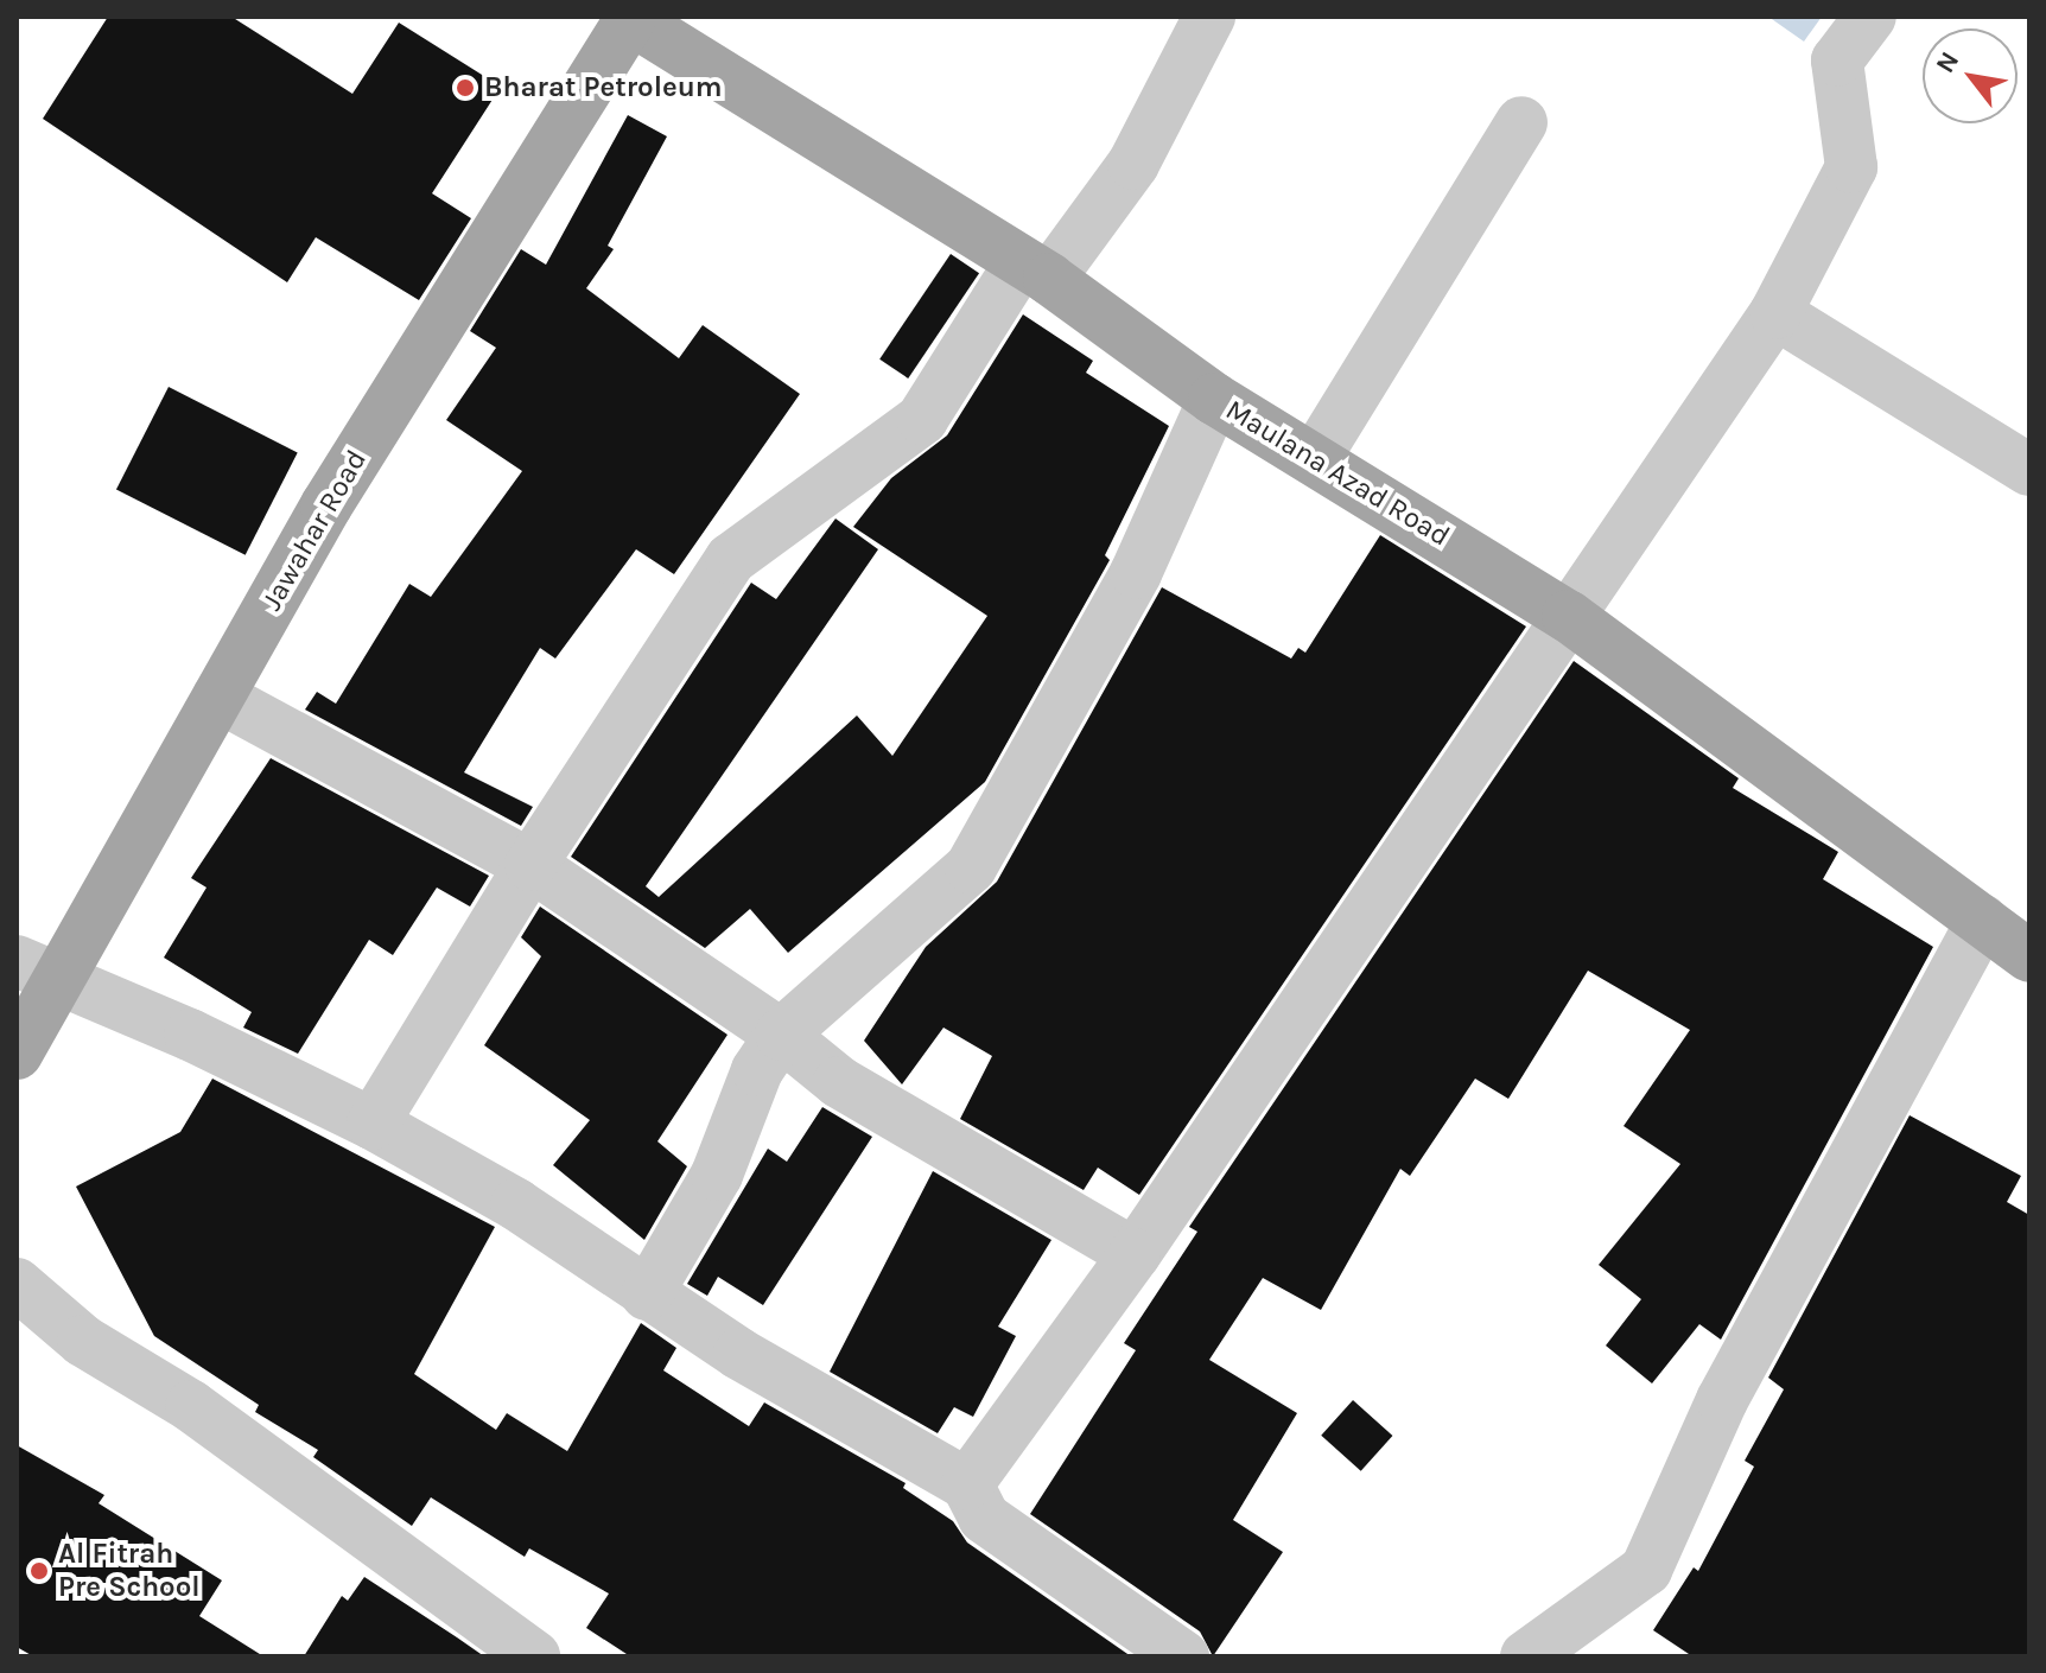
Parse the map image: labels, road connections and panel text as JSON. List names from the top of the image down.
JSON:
{
  "streets": {
    "main road": ["Maulana Azad Road", "Jawahar Road"]
  },
  "crossings": [
    ["Maulana Azad Road", "Jawahar Road"]
  ],
  "places": ["Bharat Petroleum", "Al Fitrah Pre School"],
  "north": "top left"
}
